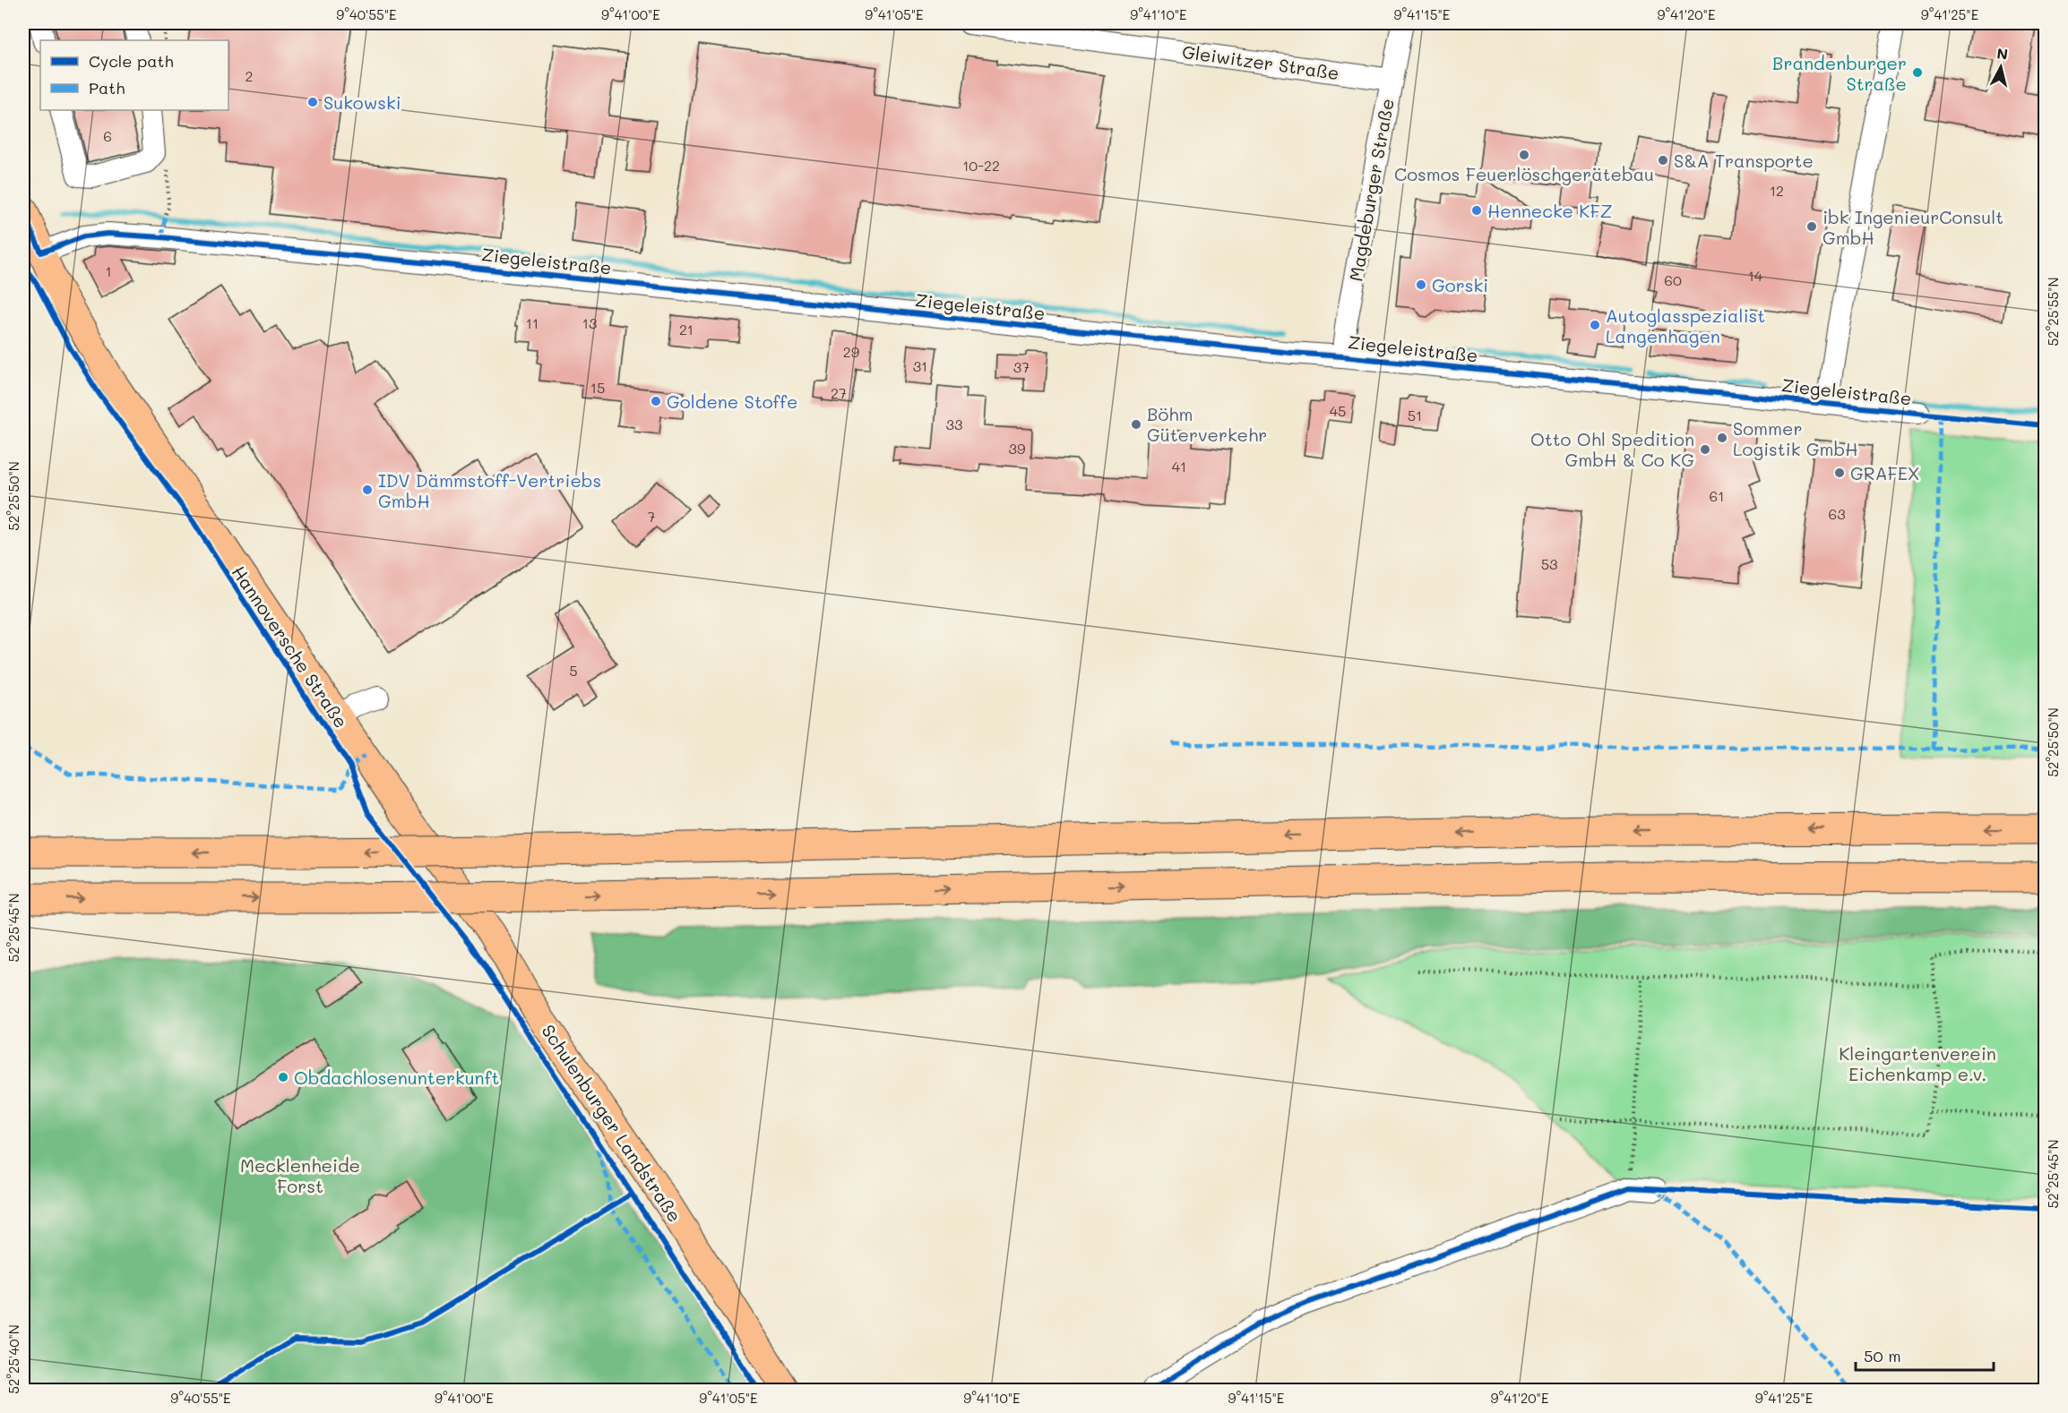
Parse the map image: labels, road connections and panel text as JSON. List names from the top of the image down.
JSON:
{
  "streets": {
    "main road": ["Hannoversche Straße", "Schulenburger Landstraße"],
    "street": ["Gleiwitzer Straße", "Magdeburger Straße", "Ziegeleistraße"]
  },
  "crossings": [
    ["Gleiwitzer Straße", "Magdeburger Straße"],
    ["Magdeburger Straße", "Ziegeleistraße"],
    ["Ziegeleistraße", "Hannoversche Straße"],
    ["Hannoversche Straße", "Schulenburger Landstraße"]
  ],
  "parks": ["Kleingartenverein Eichenkamp e.v.", "Mecklenheide Forst"],
  "places": [
    "Brandenburger Straße",
    "Sukowski",
    "Cosmos Feuerlöschgerätebau",
    "S&A Transporte",
    "Hennecke KFZ",
    "ibk IngenieurConsult GmbH",
    "Gorski",
    "Autoglasspezialist Langenhagen",
    "Goldene Stoffe",
    "Böhm Güterverkehr",
    "Sommer Logistik GmbH",
    "Otto Ohl Spedition GmbH & Co KG",
    "GRAFEX",
    "IDV Dämmstoff-Vertriebs GmbH",
    "Obdachlosenunterkunft"
  ],
  "house_numbers": [
    "2",
    "6",
    "10-22",
    "12",
    "1",
    "14",
    "60",
    "11",
    "13",
    "21",
    "29",
    "31",
    "37",
    "15",
    "27",
    "45",
    "51",
    "33",
    "39",
    "41",
    "61",
    "63",
    "7",
    "53",
    "5"
  ],
  "legend": ["Cycle path", "Path"],
  "scale_bar": "50 m",
  "north": "top",
  "coordinates": [
    "9°40'55\"E",
    "9°41'00\"E",
    "9°41'05\"E",
    "9°41'10\"E",
    "9°41'15\"E",
    "9°41'20\"E",
    "9°41'25\"E",
    "52°25'55\"N",
    "52°25'50\"N",
    "52°25'45\"N",
    "52°25'40\"N"
  ]
}
